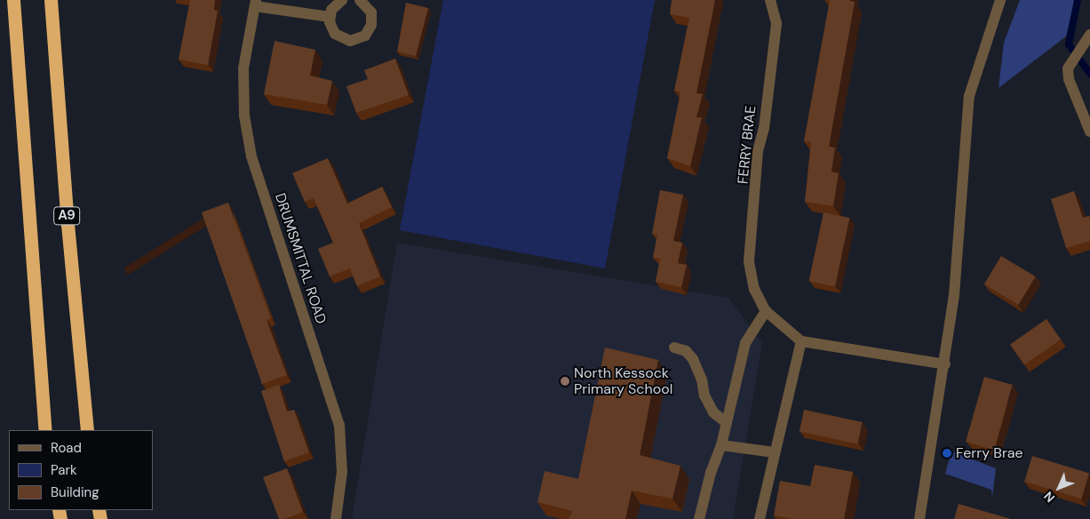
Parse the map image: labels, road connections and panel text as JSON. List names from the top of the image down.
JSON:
{
  "streets": {
    "highway": ["A9"],
    "street": ["FERRY BRAE", "DRUMSMITTAL ROAD"]
  },
  "places": ["North Kessock Primary School", "Ferry Brae"],
  "legend": ["Road", "Park", "Building"],
  "north": "bottom left"
}
